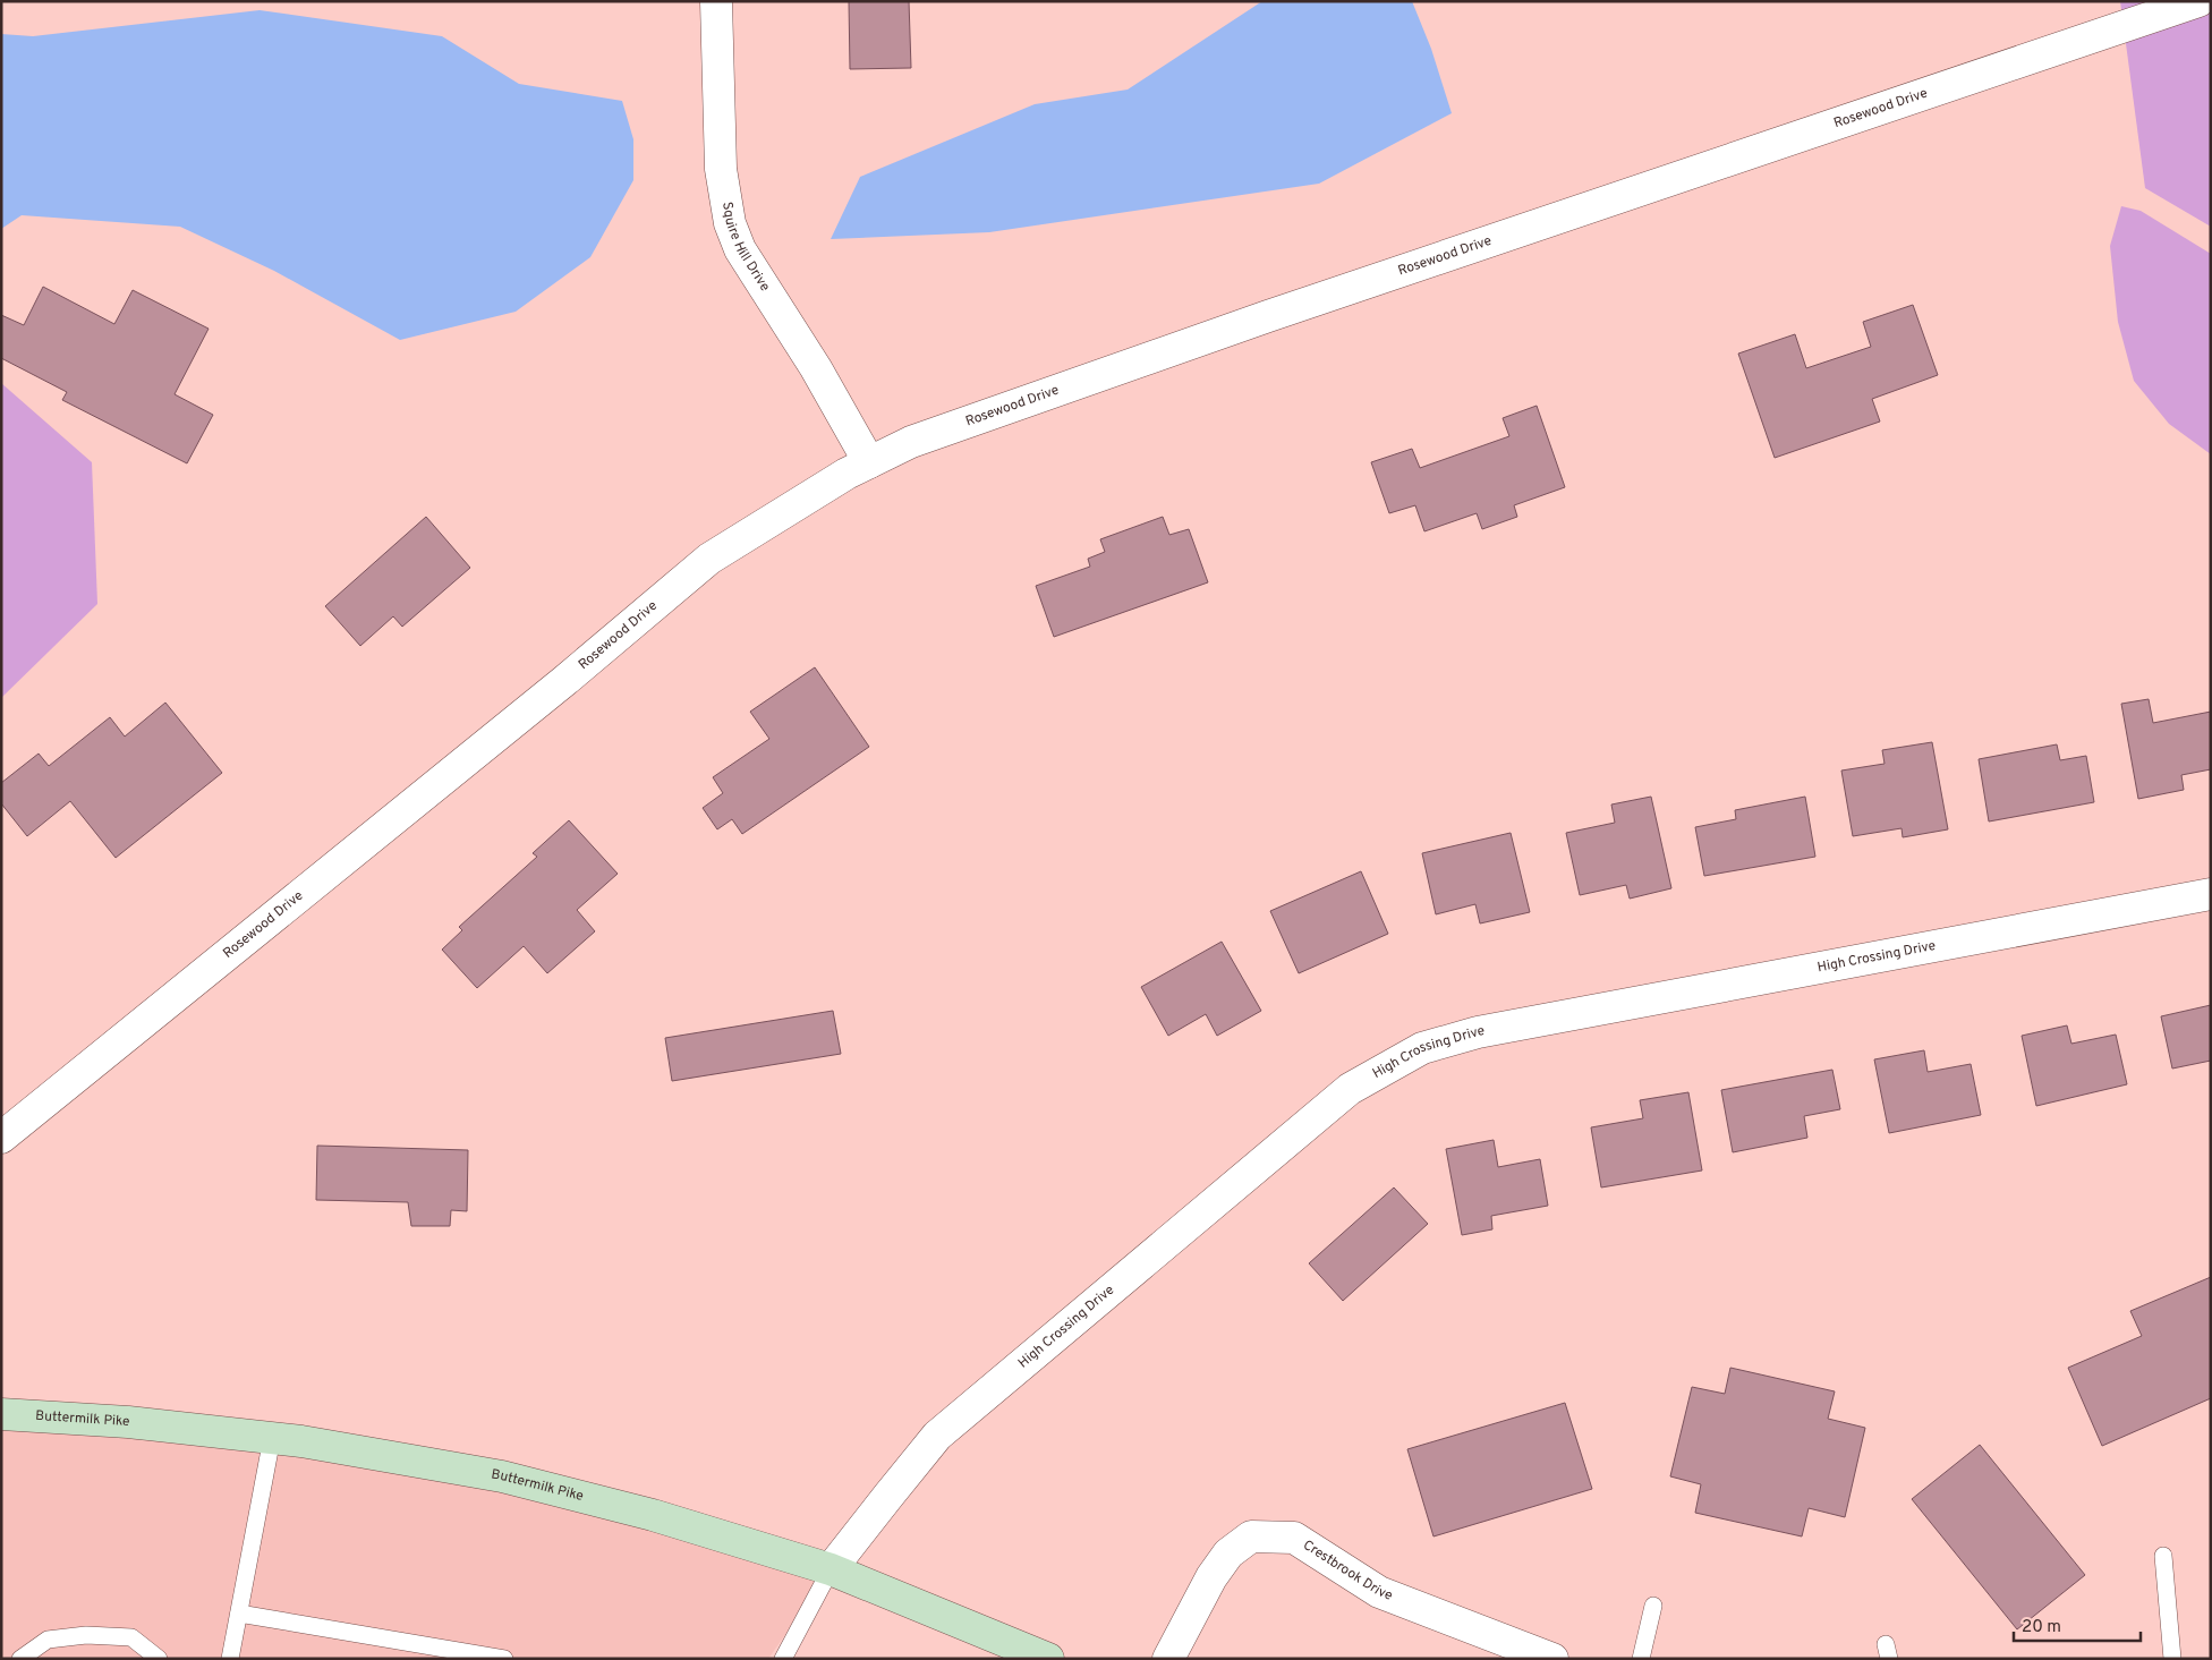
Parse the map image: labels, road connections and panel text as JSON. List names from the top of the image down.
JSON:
{
  "streets": {
    "main road": ["Buttermilk Pike"],
    "street": [
      "Rosewood Drive",
      "Squire Hill Drive",
      "High Crossing Drive",
      "Crestbrook Drive"
    ]
  },
  "crossings": [
    ["Rosewood Drive", "Squire Hill Drive"],
    ["High Crossing Drive", "Buttermilk Pike"]
  ],
  "scale_bar": "20 m"
}
